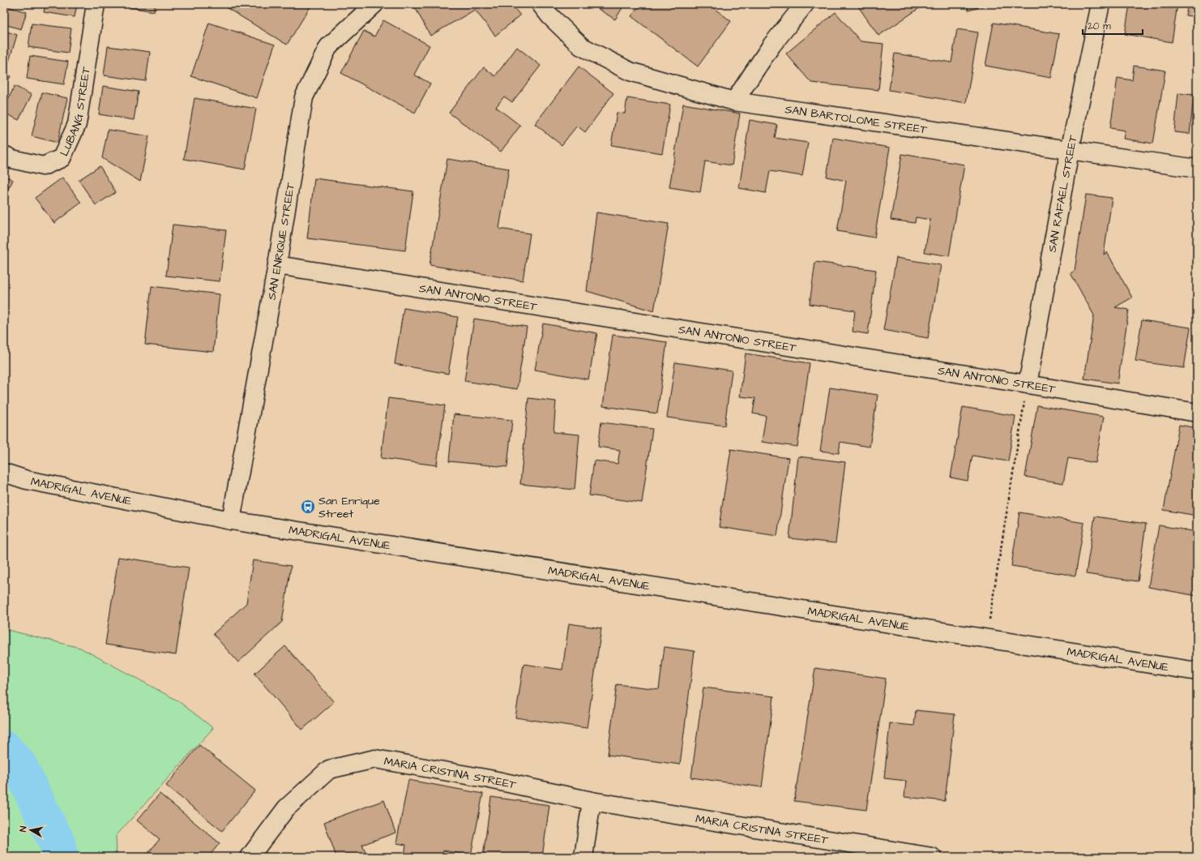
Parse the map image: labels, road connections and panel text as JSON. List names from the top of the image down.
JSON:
{
  "streets": {
    "street": [
      "LUBANG STREET",
      "SAN BARTOLOME STREET",
      "SAN RAFAEL STREET",
      "SAN ENRIQUE STREET",
      "SAN ANTONIO STREET",
      "MADRIGAL AVENUE",
      "MARIA CRISTINA STREET"
    ]
  },
  "crossings": [
    ["SAN BARTOLOME STREET", "SAN RAFAEL STREET"],
    ["SAN RAFAEL STREET", "SAN ANTONIO STREET"],
    ["SAN ENRIQUE STREET", "SAN ANTONIO STREET"],
    ["SAN ENRIQUE STREET", "MADRIGAL AVENUE"]
  ],
  "places": {
    "bus stop": ["San Enrique Street"]
  },
  "scale_bar": "20 m",
  "north": "left"
}
